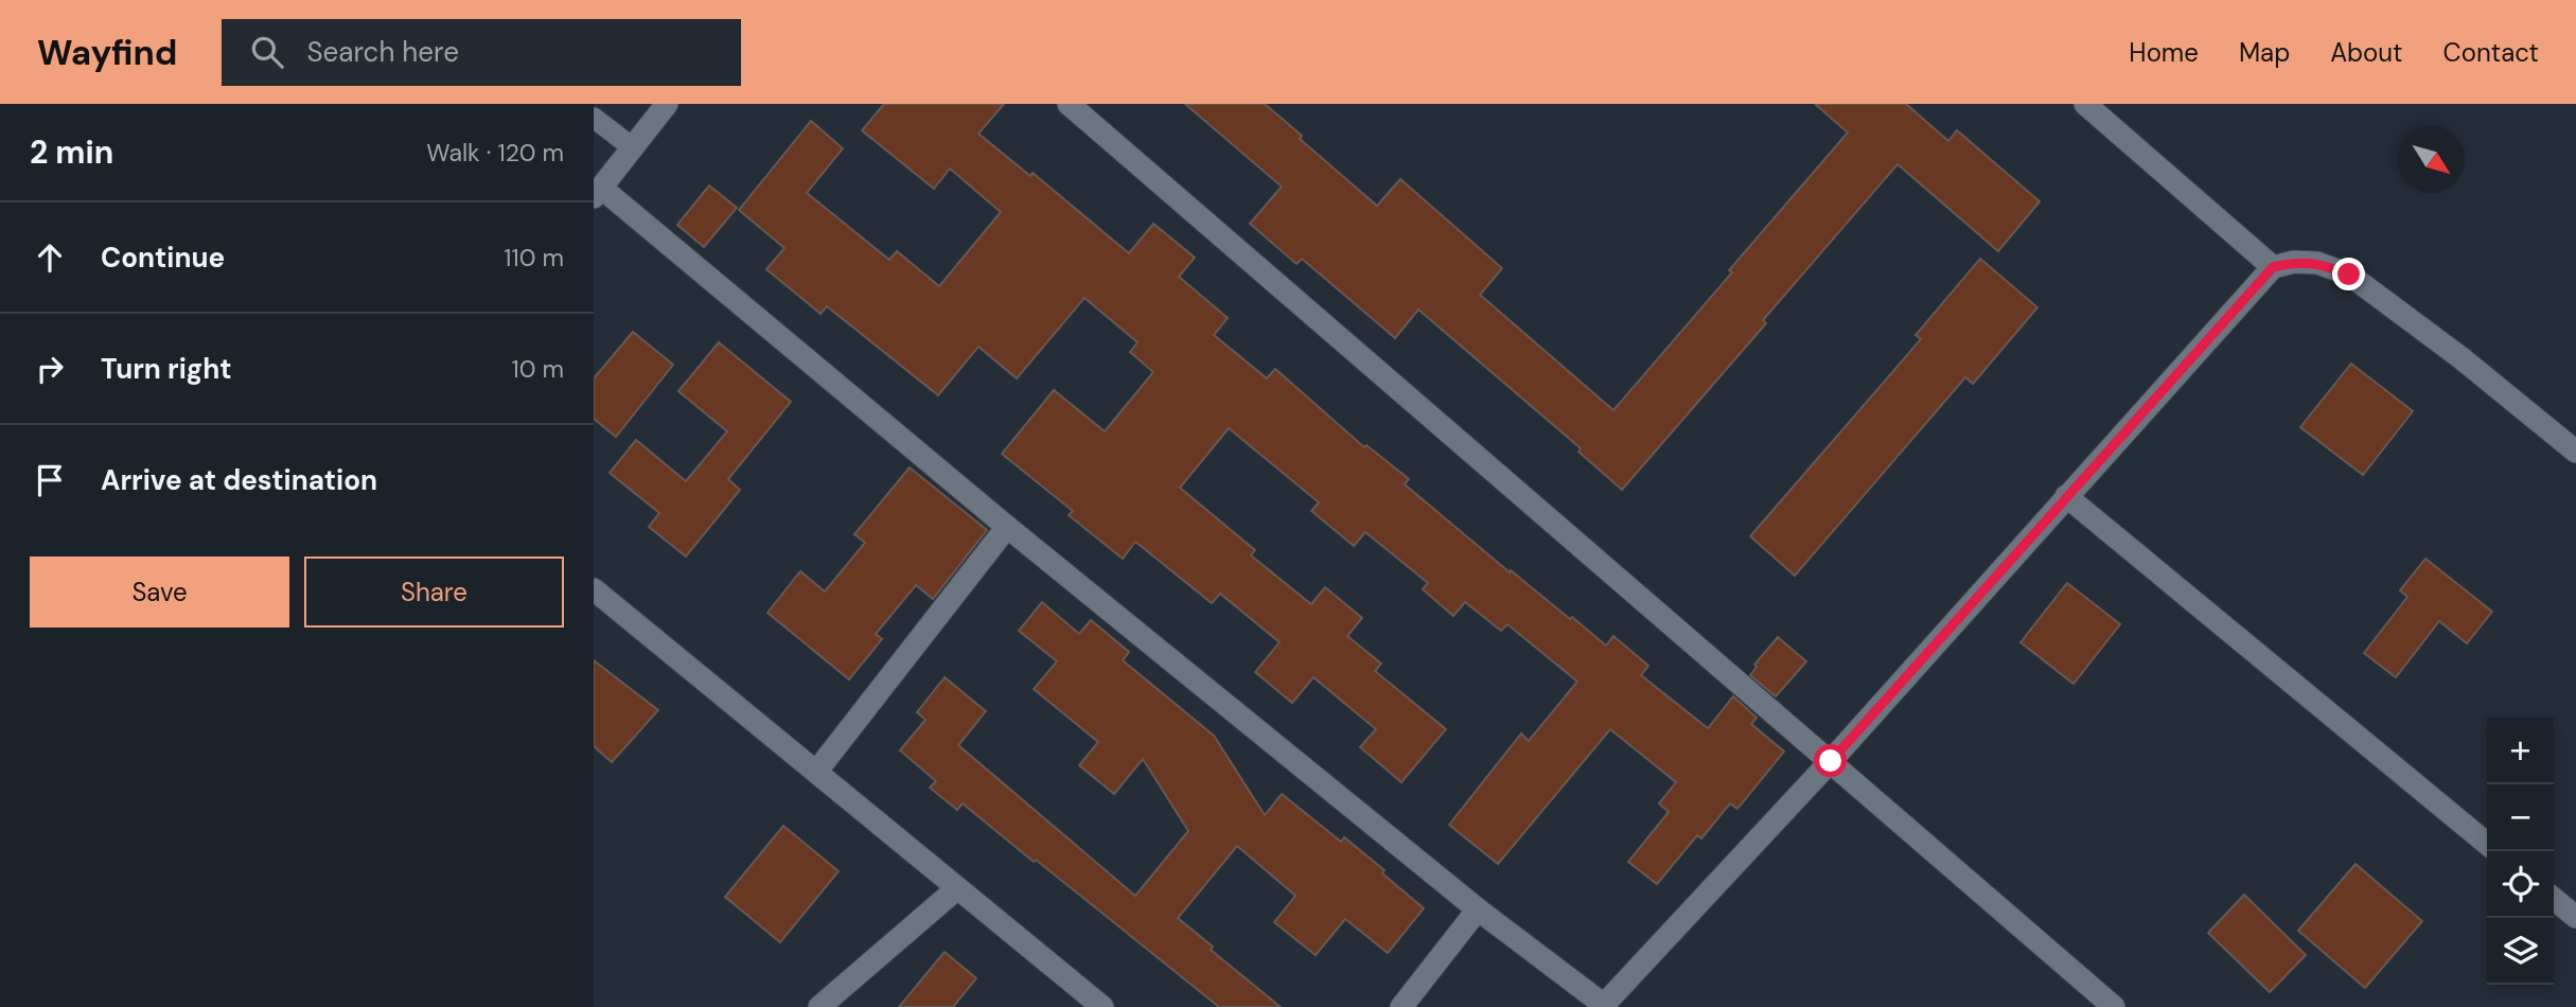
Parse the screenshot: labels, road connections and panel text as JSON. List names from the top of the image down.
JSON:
{
  "north": "bottom right",
  "page": {
    "header": "Wayfind",
    "search": "Search here",
    "nav": [
      "Home",
      "Map",
      "About",
      "Contact"
    ],
    "heading": ["2 min", "Walk · 120 m"],
    "list": [
      ["Continue", "110 m"],
      ["Turn right", "10 m"],
      "Arrive at destination"
    ],
    "buttons": ["Save", "Share"],
    "map_buttons": ["+", "−"]
  }
}
